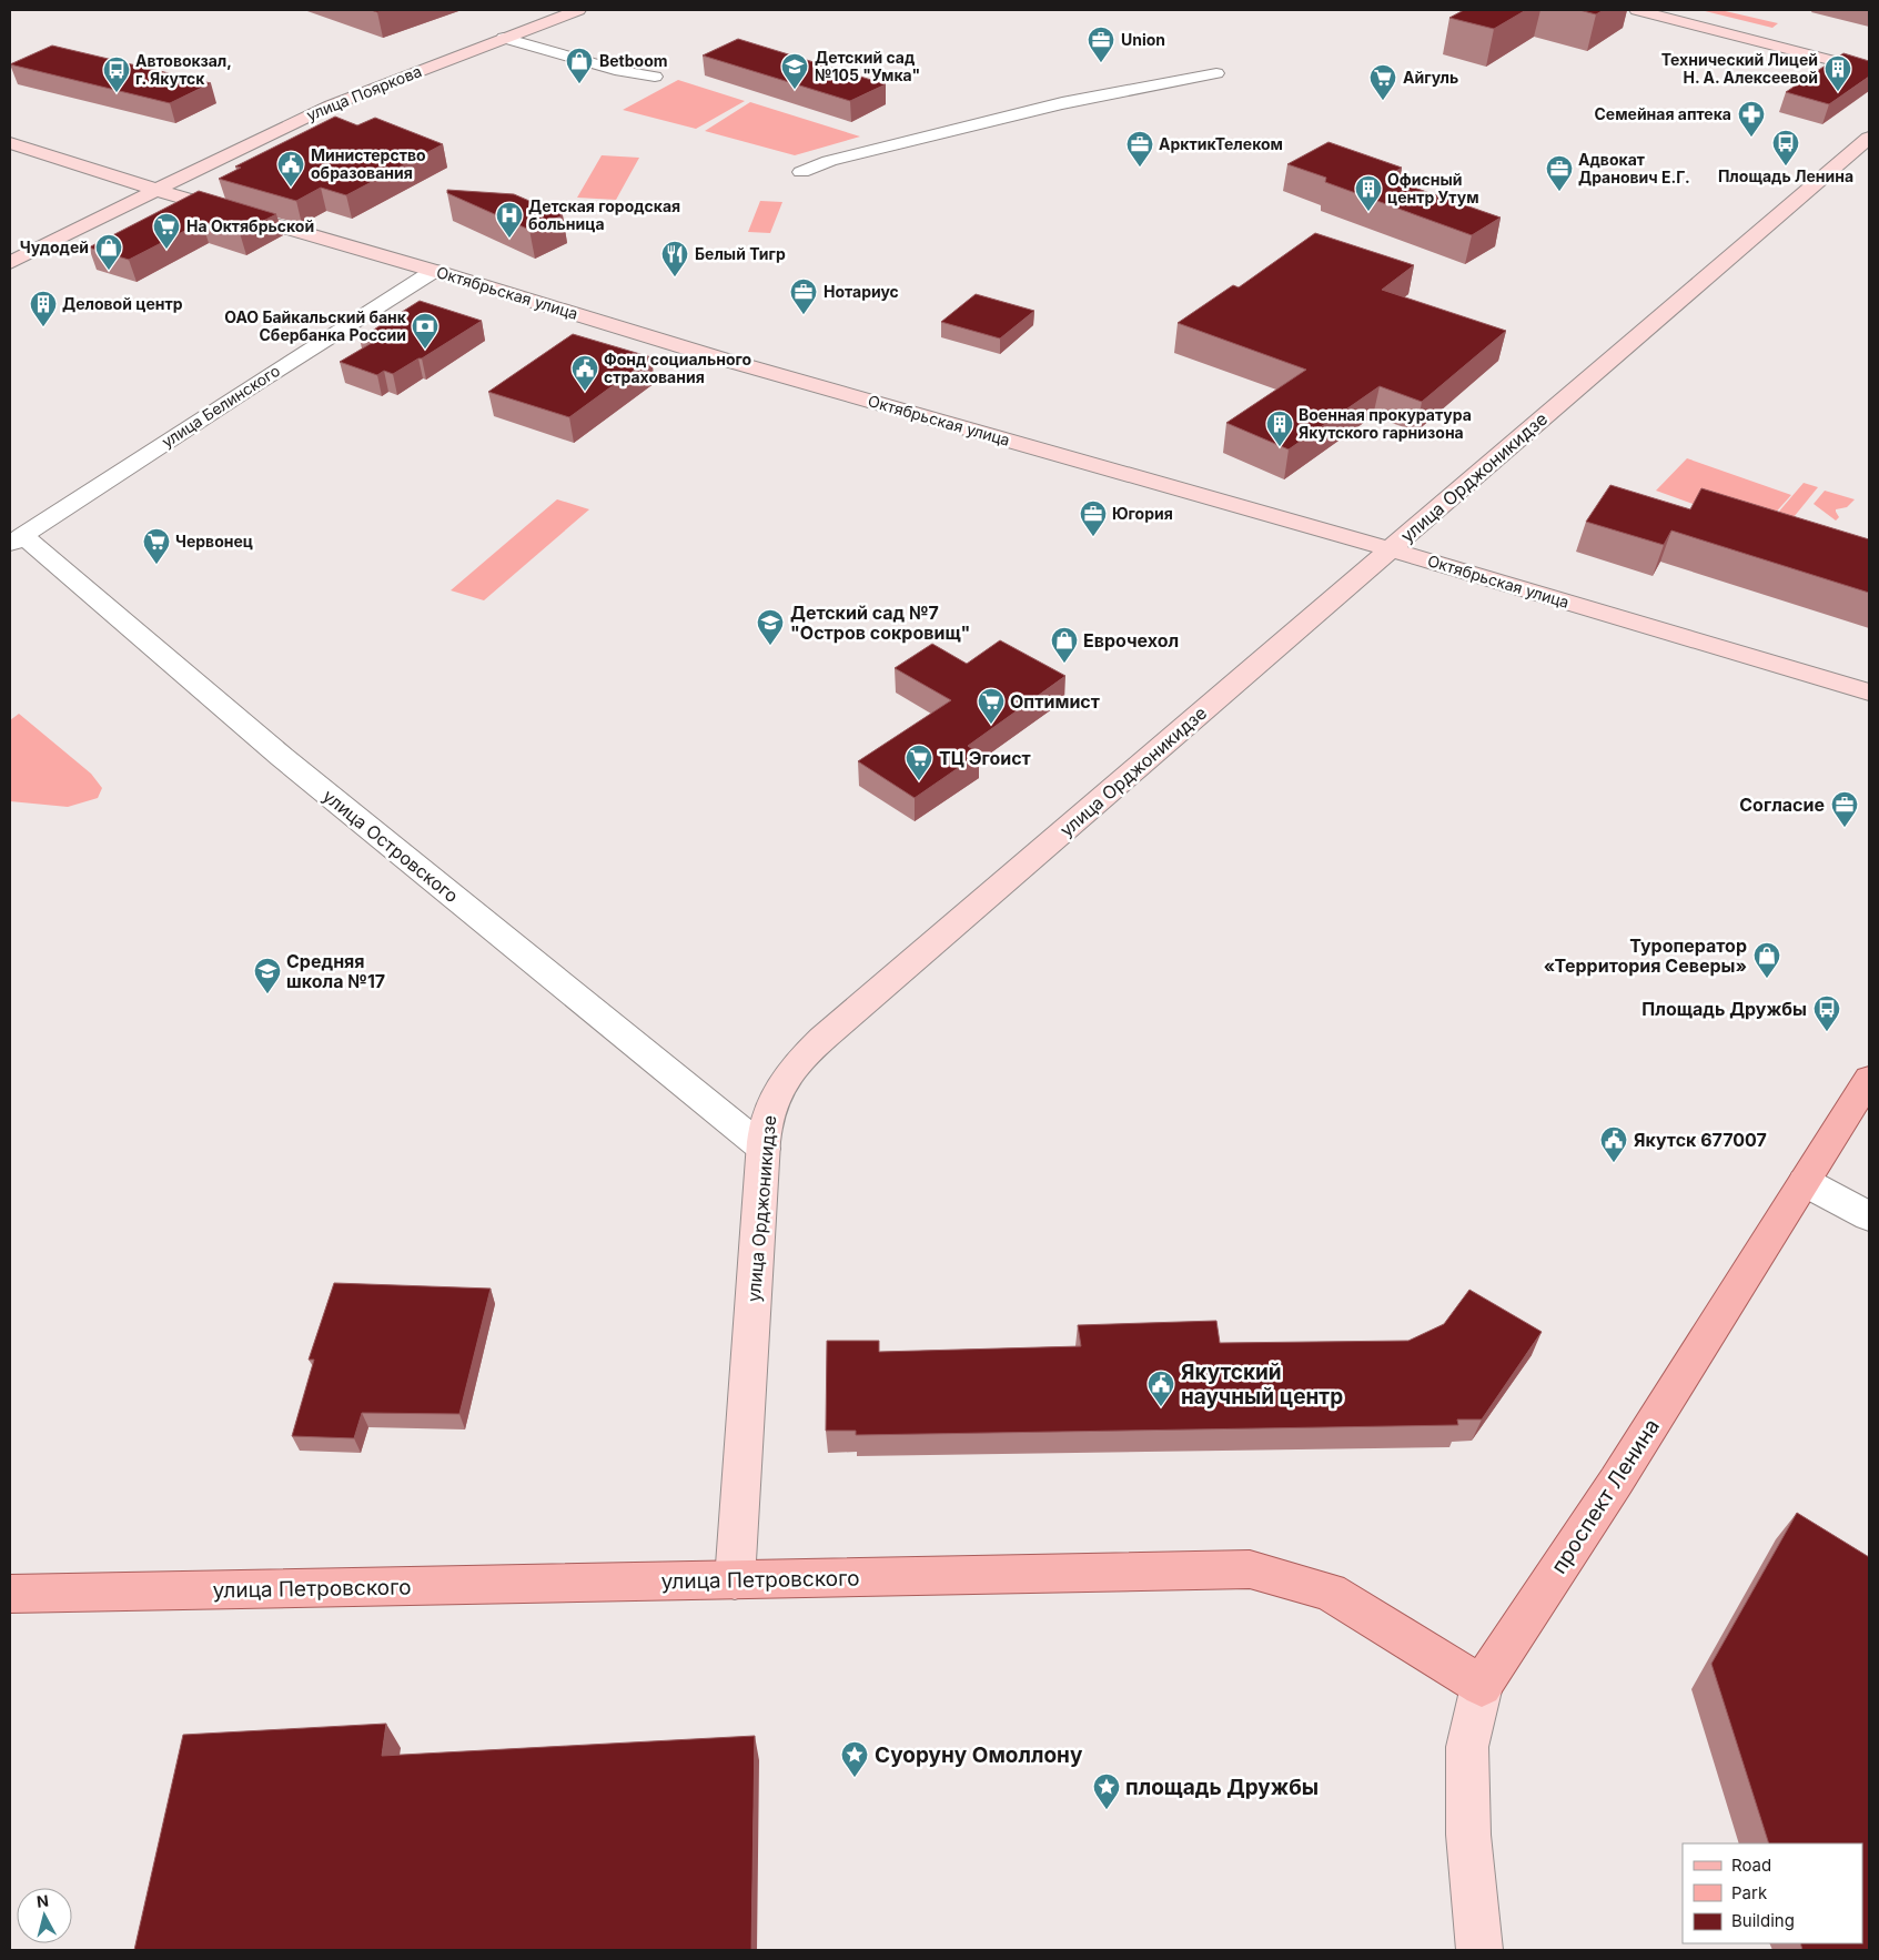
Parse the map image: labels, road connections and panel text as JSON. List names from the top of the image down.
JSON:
{
  "streets": {
    "main road": ["проспект Ленина", "улица Петровского"],
    "street": [
      "улица Пояркова",
      "Октябрьская улица",
      "улица Белинского",
      "улица Орджоникидзе",
      "улица Островского"
    ]
  },
  "crossings": [
    ["улица Пояркова", "Октябрьская улица"],
    ["Октябрьская улица", "улица Белинского"],
    ["Октябрьская улица", "улица Орджоникидзе"],
    ["улица Белинского", "улица Островского"],
    ["улица Орджоникидзе", "улица Островского"],
    ["улица Орджоникидзе", "улица Петровского"],
    ["проспект Ленина", "улица Петровского"]
  ],
  "places": {
    "office": [
      "Union",
      "АрктикТелеком",
      "Адвокат Дранович Е.Г.",
      "Нотариус",
      "Югория",
      "Согласие"
    ],
    "shop": [
      "Betboom",
      "Чудодей",
      "Еврочехол",
      "Туроператор «Территория Северы»"
    ],
    "school or university": ["Детский сад №105 \"Умка\"", "Детский сад №7 \"Остров сокровищ\"", "Средняя школа №17"],
    "building": [
      "Технический Лицей Н. А. Алексеевой",
      "Офисный центр Утум",
      "Деловой центр",
      "Военная прокуратура Якутского гарнизона"
    ],
    "bus stop": ["Автовокзал, г. Якутск", "Площадь Ленина", "Площадь Дружбы"],
    "supermarket": [
      "Айгуль",
      "На Октябрьской",
      "Червонец",
      "Оптимист",
      "ТЦ Эгоист"
    ],
    "pharmacy": ["Семейная аптека"],
    "public building": [
      "Министерство образования",
      "Фонд социального страхования",
      "Якутск 677007",
      "Якутский научный центр"
    ],
    "hospital": ["Детская городская больница"],
    "restaurant": ["Белый Тигр"],
    "bank": ["ОАО Байкальский банк Сбербанка России"],
    "place": ["Суоруну Омоллону", "площадь Дружбы"]
  },
  "legend": ["Road", "Park", "Building"],
  "north": "top"
}
